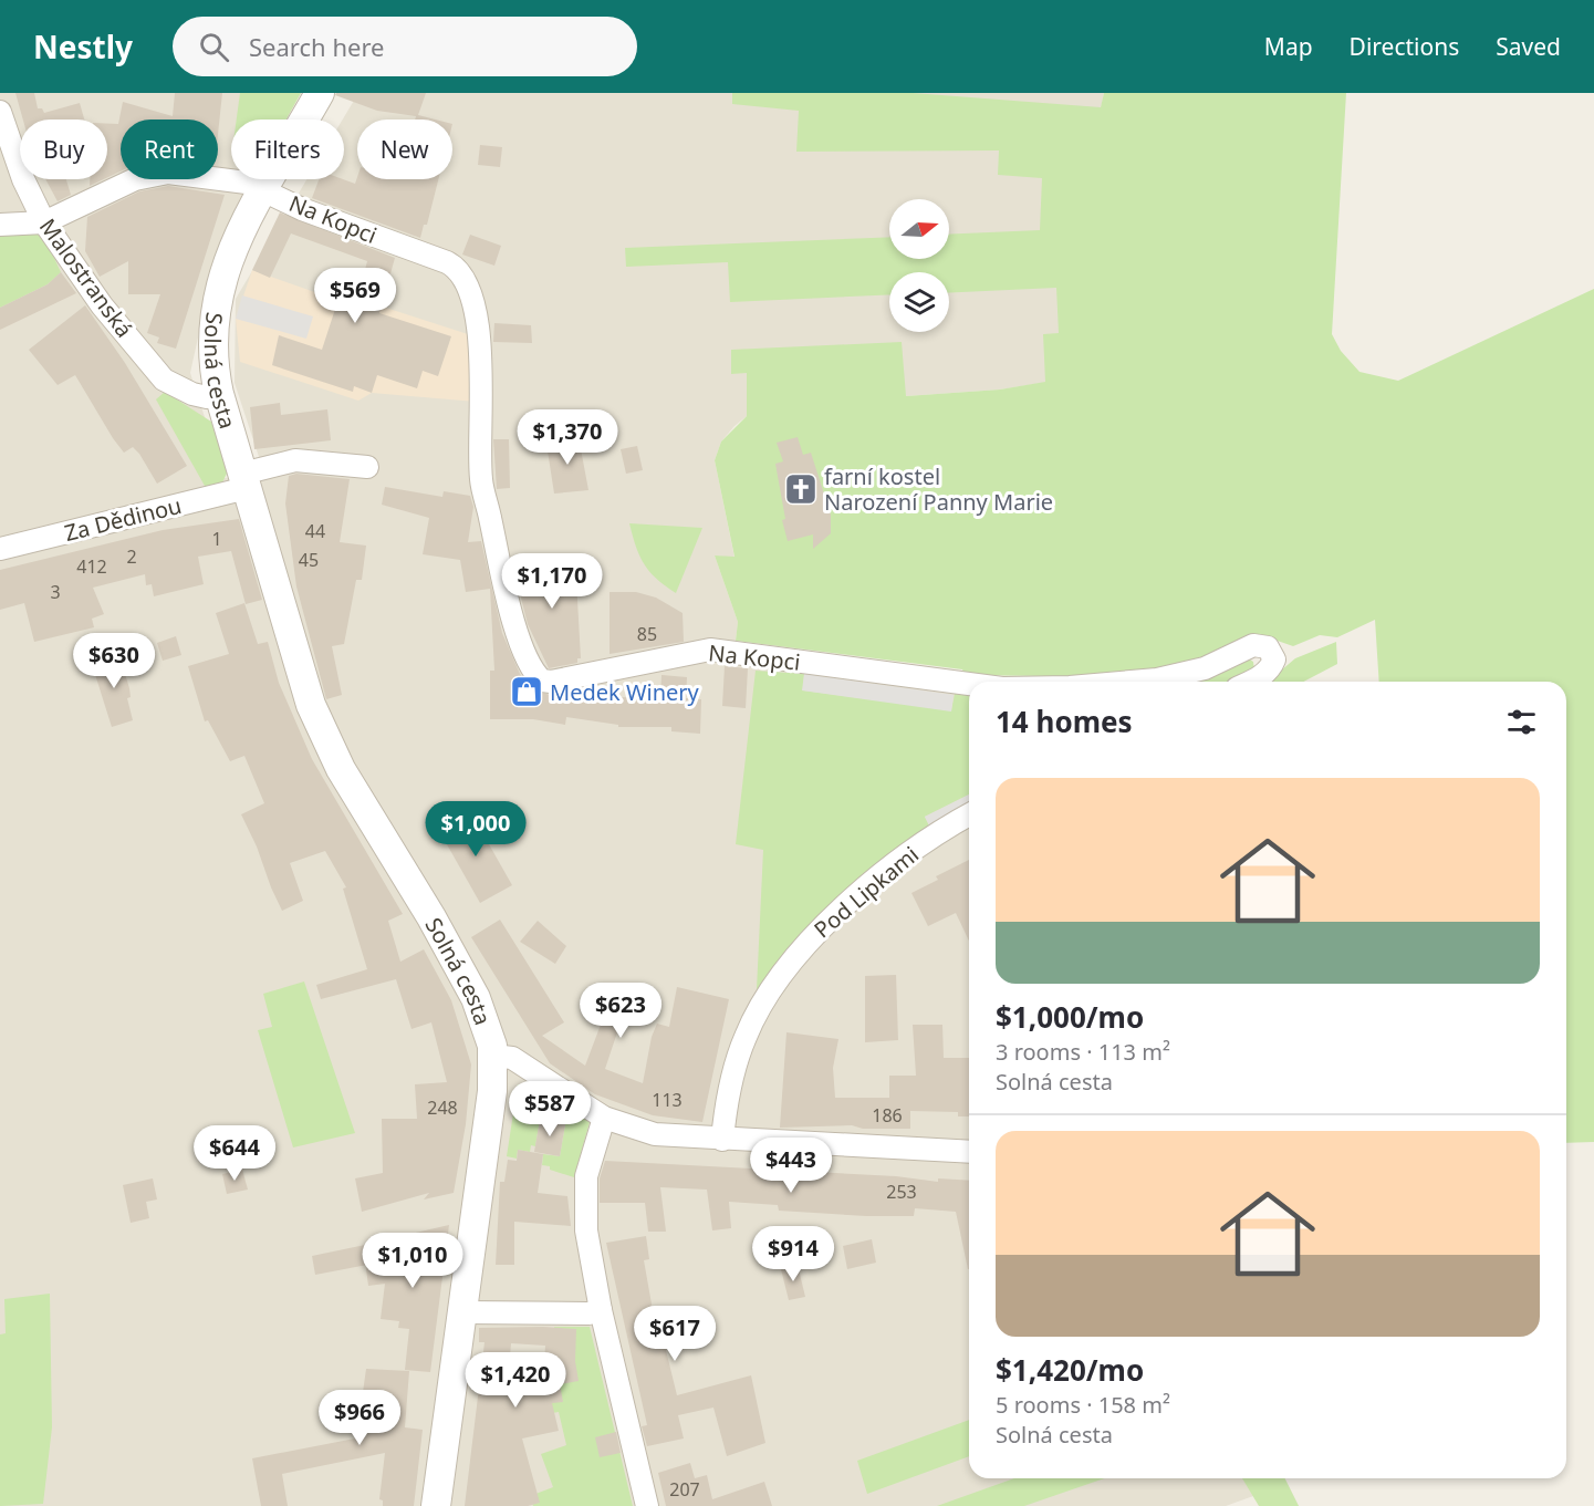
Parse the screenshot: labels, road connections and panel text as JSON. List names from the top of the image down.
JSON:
{
  "streets": {
    "street": [
      "Na Kopci",
      "Malostranská",
      "Solná cesta",
      "Za Dědinou",
      "Pod Lipkami"
    ]
  },
  "crossings": [
    ["Na Kopci", "Solná cesta"],
    ["Malostranská", "Solná cesta"],
    ["Solná cesta", "Za Dědinou"]
  ],
  "places": {
    "church": ["farní kostel Narození Panny Marie"],
    "shop": ["Medek Winery"]
  },
  "house_numbers": [
    "44",
    "1",
    "2",
    "45",
    "412",
    "3",
    "85",
    "113",
    "248",
    "186",
    "253",
    "207"
  ],
  "north": "right",
  "page": {
    "header": "Nestly",
    "search": "Search here",
    "nav": ["Map", "Directions", "Saved"],
    "chip": [
      "Buy",
      "Rent",
      "Filters",
      "New"
    ],
    "price": [
      "$569",
      "$1,370",
      "$1,170",
      "$630",
      "$1,000",
      "$623",
      "$587",
      "$644",
      "$443",
      "$914",
      "$1,010",
      "$617",
      "$1,420",
      "$966"
    ],
    "heading": "14 homes",
    "list": [
      {
        "name": "$1,000/mo",
        "note": "3 rooms · 113 m² · Solná cesta"
      },
      {
        "name": "$1,420/mo",
        "note": "5 rooms · 158 m² · Solná cesta"
      }
    ]
  }
}
